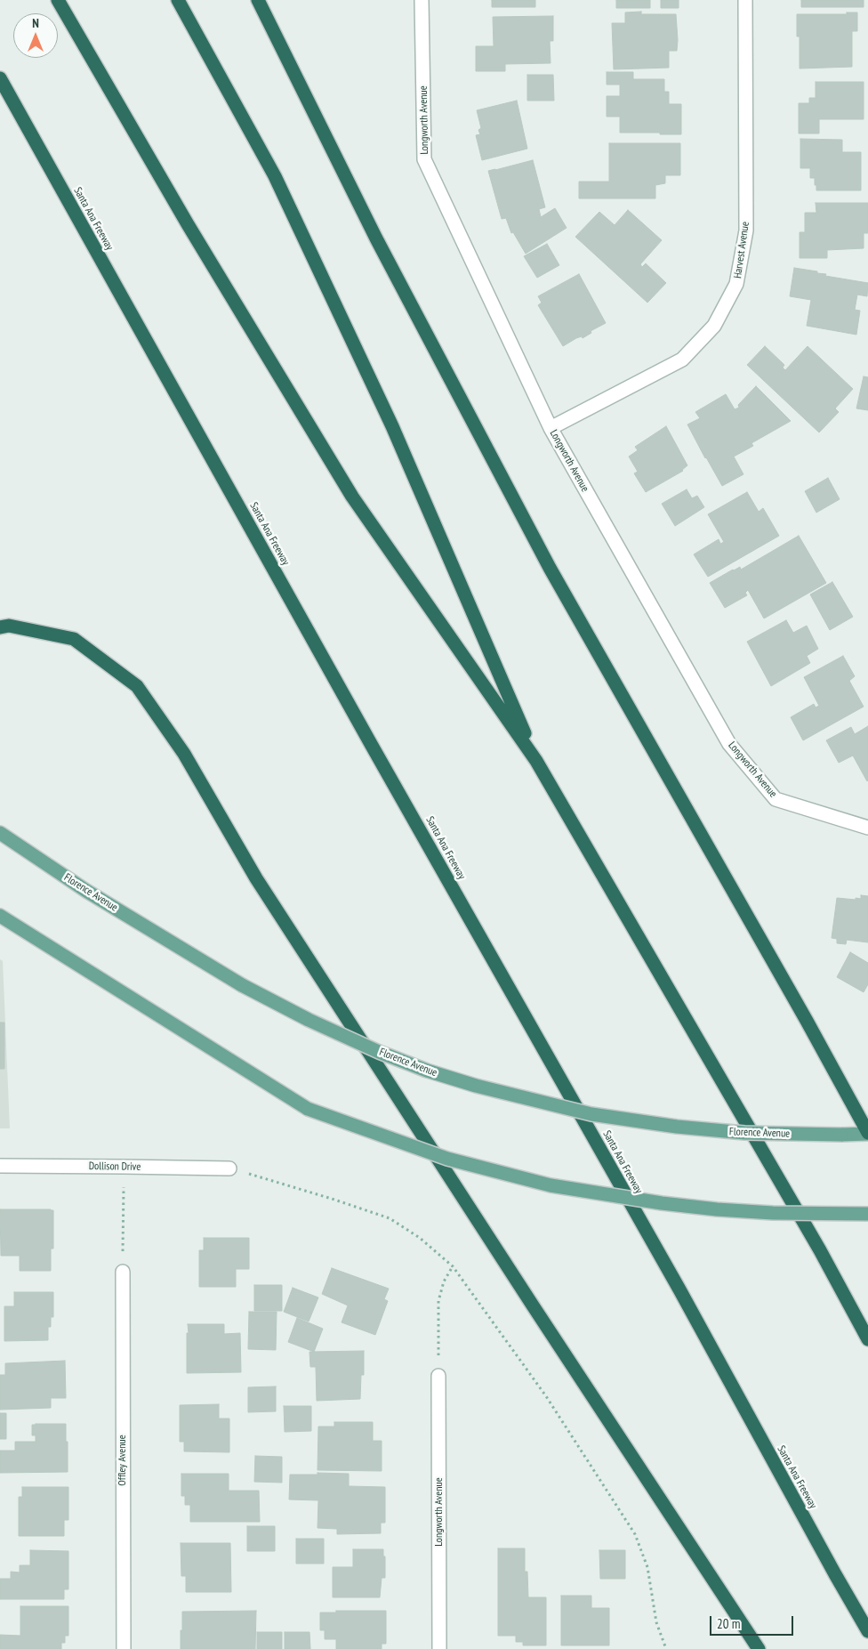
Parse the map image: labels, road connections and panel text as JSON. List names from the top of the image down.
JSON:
{
  "streets": {
    "highway": ["Santa Ana Freeway"],
    "main road": ["Florence Avenue"],
    "street": [
      "Longworth Avenue",
      "Harvest Avenue",
      "Dollison Drive",
      "Offley Avenue"
    ]
  },
  "crossings": [
    ["Longworth Avenue", "Harvest Avenue"]
  ],
  "scale_bar": "20 m",
  "north": "top"
}
